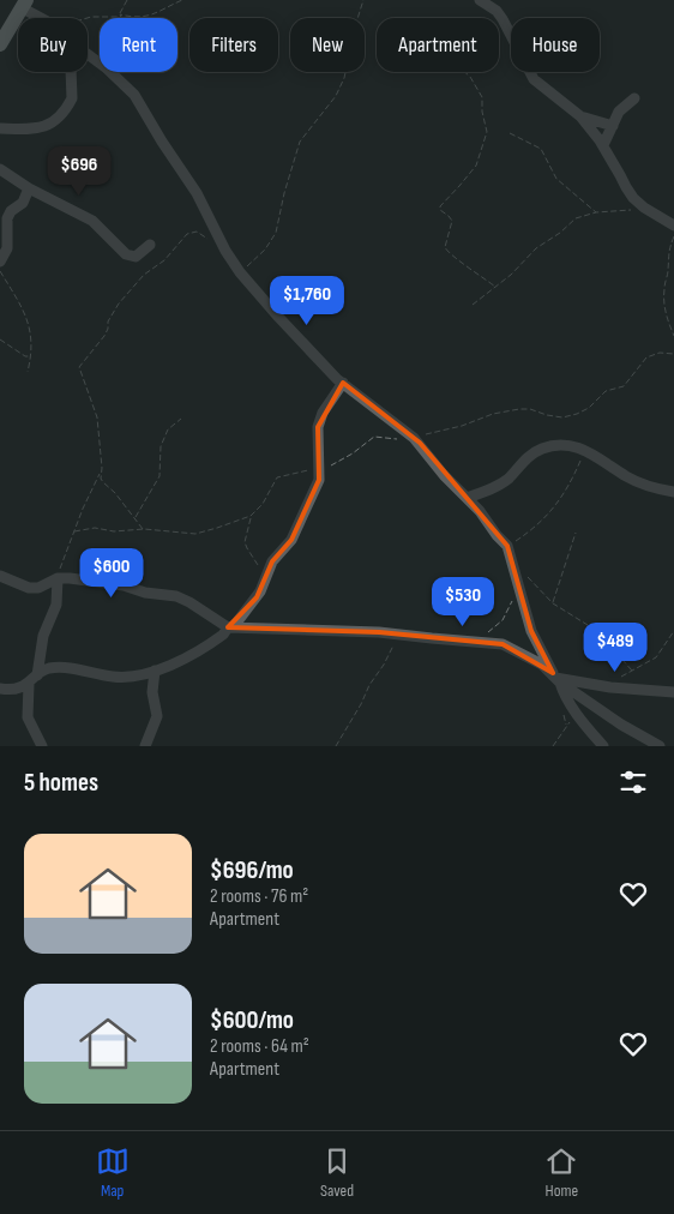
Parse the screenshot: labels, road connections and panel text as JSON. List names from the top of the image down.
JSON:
{
  "page": {
    "chip": [
      "Buy",
      "Rent",
      "Filters",
      "New",
      "Apartment",
      "House"
    ],
    "price": [
      "$696",
      "$1,760",
      "$600",
      "$530",
      "$489"
    ],
    "heading": "5 homes",
    "list": [
      {
        "name": "$696/mo",
        "note": "2 rooms · 76 m² · Apartment"
      },
      {
        "name": "$600/mo",
        "note": "2 rooms · 64 m² · Apartment"
      }
    ],
    "tabs": ["Map", "Saved", "Home"]
  }
}
